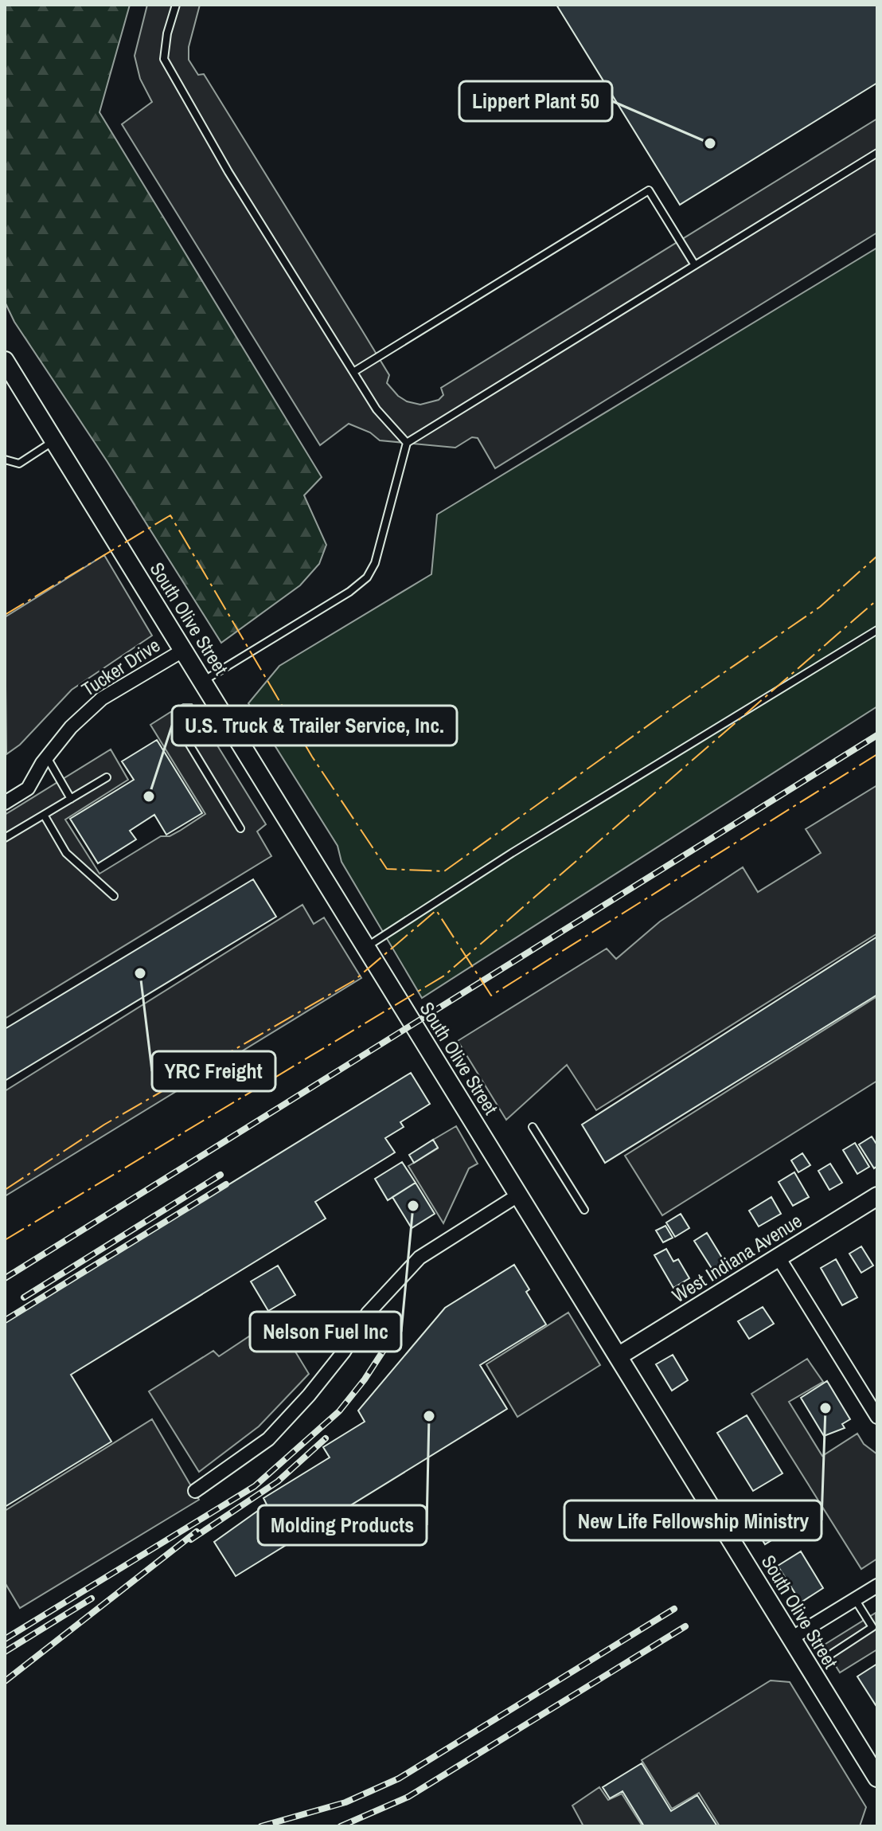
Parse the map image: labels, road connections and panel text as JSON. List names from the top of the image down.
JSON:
{
  "streets": {
    "street": ["South Olive Street", "Tucker Drive", "West Indiana Avenue"]
  },
  "crossings": [
    ["South Olive Street", "Tucker Drive"],
    ["South Olive Street", "West Indiana Avenue"]
  ],
  "places": [
    "Lippert Plant 50",
    "U.S. Truck & Trailer Service, Inc.",
    "YRC Freight",
    "Nelson Fuel Inc",
    "New Life Fellowship Ministry",
    "Molding Products"
  ]
}
